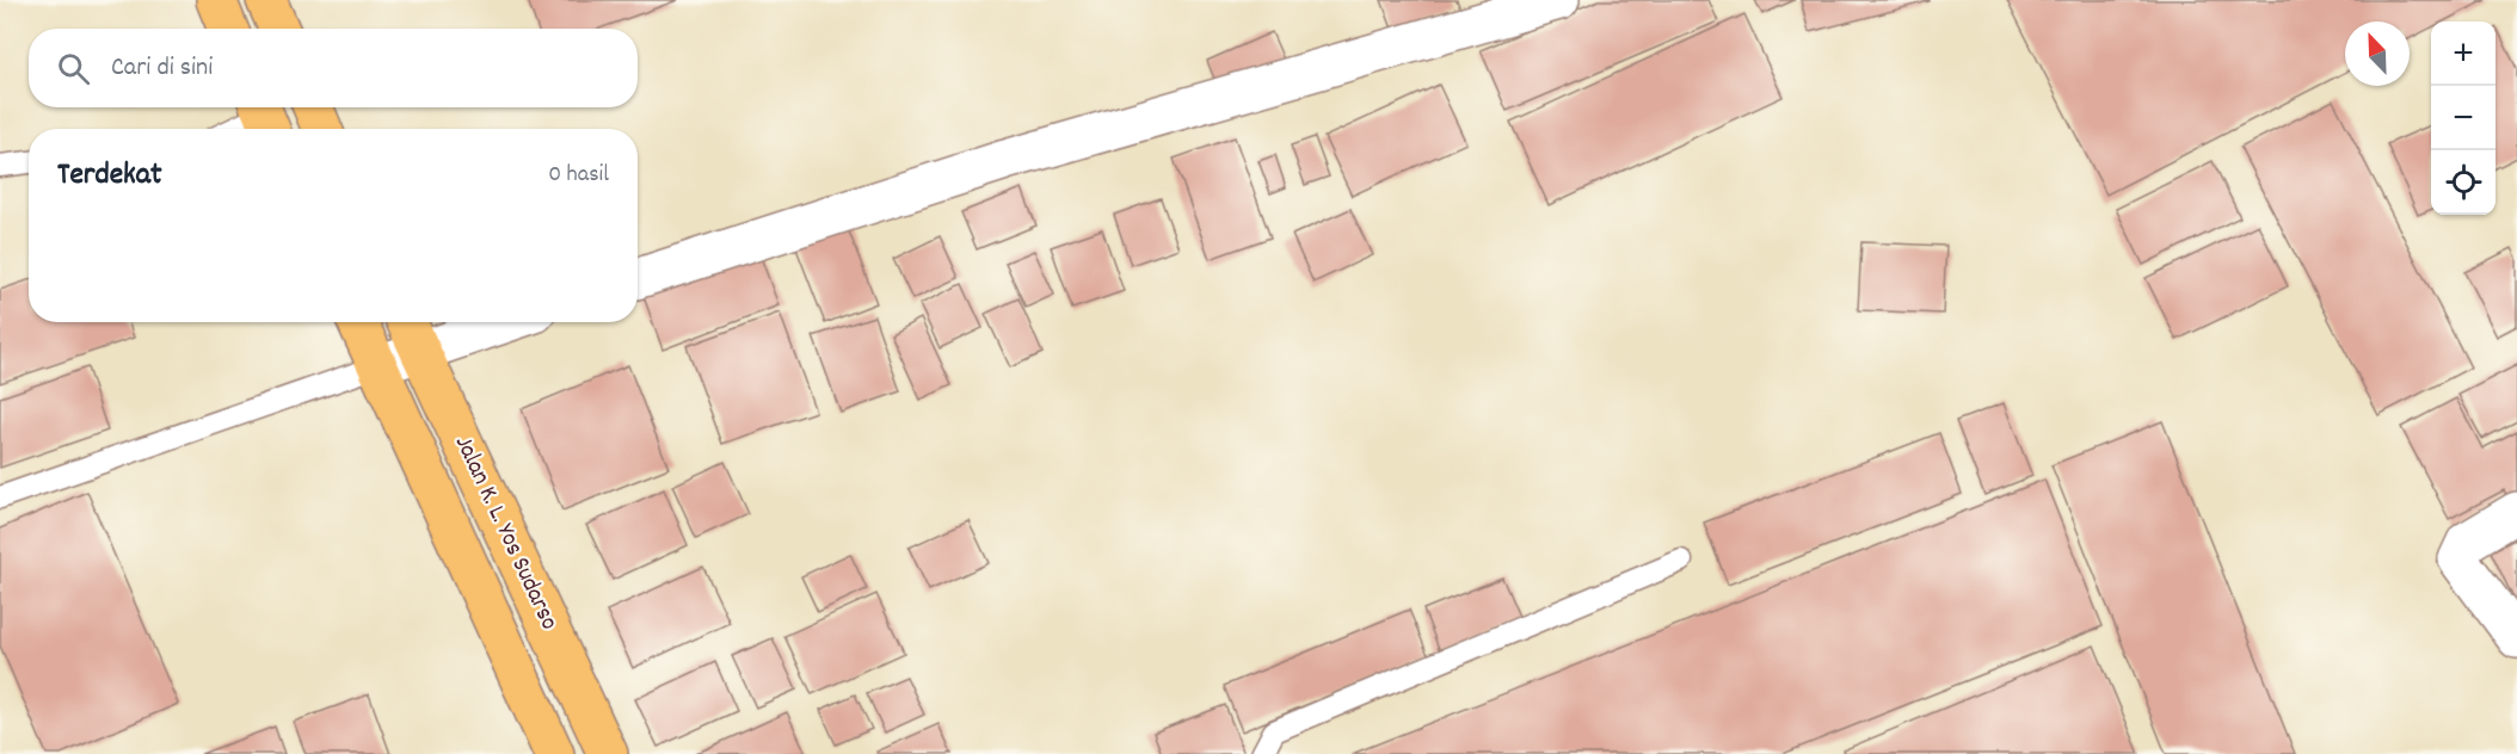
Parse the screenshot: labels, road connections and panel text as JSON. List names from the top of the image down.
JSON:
{
  "streets": {
    "highway": ["Jalan K. L. Yos Sudarso"]
  },
  "north": "top left",
  "page": {
    "map_buttons": ["+", "−"],
    "search": "Cari di sini",
    "heading": ["Terdekat", "0 hasil"]
  }
}
